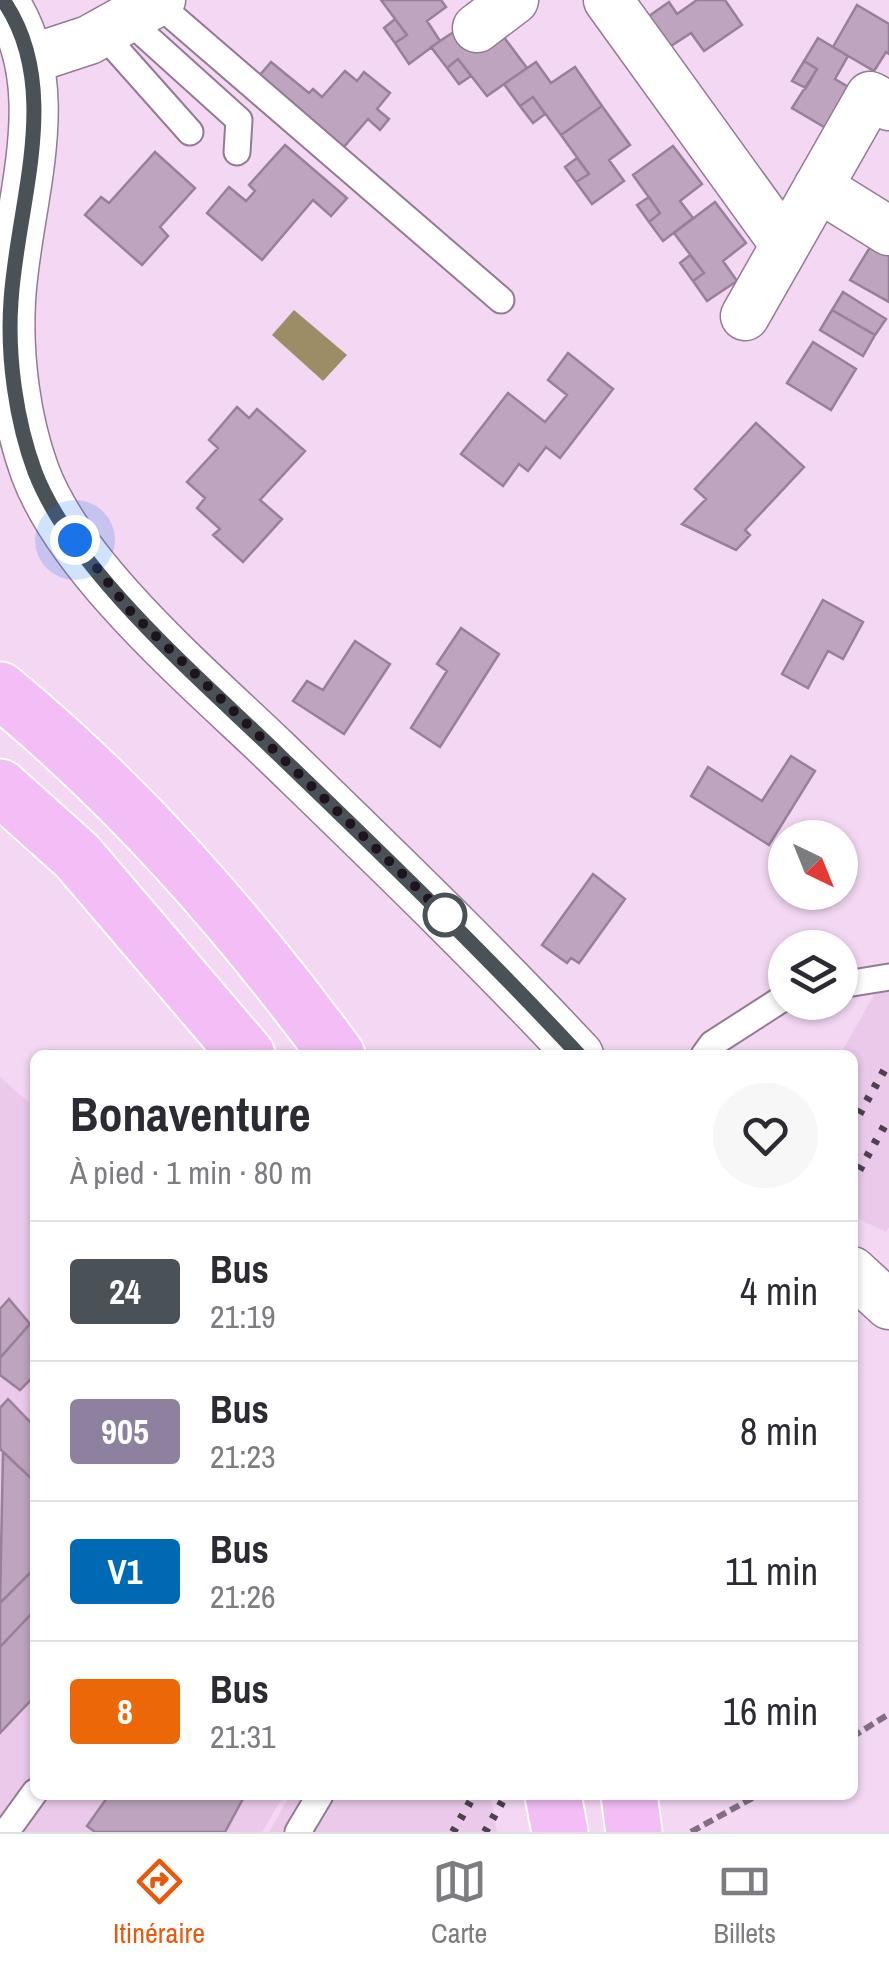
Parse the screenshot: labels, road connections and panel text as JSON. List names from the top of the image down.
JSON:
{
  "lines": ["bus line 24"],
  "north": "bottom right",
  "page": {
    "heading": ["Bonaventure", "À pied · 1 min · 80 m"],
    "list": [
      {
        "mark": "24",
        "name": "Bus",
        "note": "21:19",
        "value": "4 min"
      },
      {
        "mark": "905",
        "name": "Bus",
        "note": "21:23",
        "value": "8 min"
      },
      {
        "mark": "V1",
        "name": "Bus",
        "note": "21:26",
        "value": "11 min"
      },
      {
        "mark": "8",
        "name": "Bus",
        "note": "21:31",
        "value": "16 min"
      }
    ],
    "tabs": ["Itinéraire", "Carte", "Billets"]
  }
}
